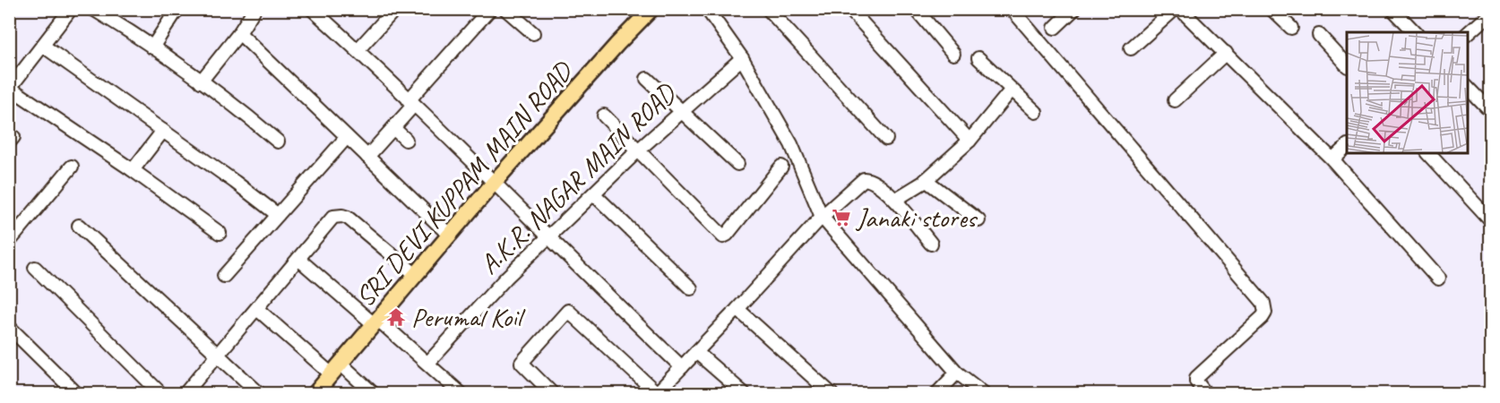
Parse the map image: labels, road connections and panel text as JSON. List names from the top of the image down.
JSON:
{
  "streets": {
    "main road": ["SRI DEVI KUPPAM MAIN ROAD"],
    "street": ["A.K.R. NAGAR MAIN ROAD"]
  },
  "places": {
    "supermarket": ["Janaki stores"],
    "temple": ["Perumal Koil"]
  }
}
